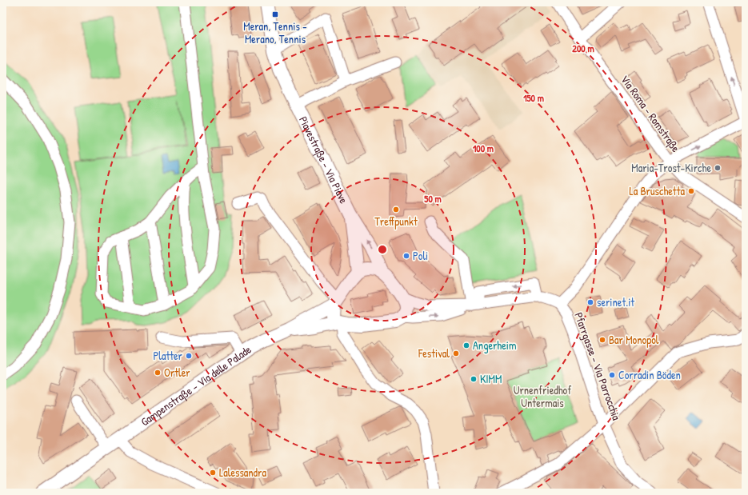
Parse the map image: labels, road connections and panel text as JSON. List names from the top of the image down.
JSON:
{
  "streets": {
    "main road": ["Piavestraße - Via Piave", "Gampenstraße - Via delle Palade"],
    "street": ["Via Roma - Romstraße", "Pfarrgasse - Via Parrocchia"]
  },
  "crossings": [
    ["Piavestraße - Via Piave", "Gampenstraße - Via delle Palade"]
  ],
  "parks": ["Urnenfriedhof Untermais"],
  "places": {
    "transit": ["Meran, Tennis - Merano, Tennis"],
    "other": [
      "Maria-Trost-Kirche",
      "La Bruschetta",
      "Treffpunkt",
      "Poli",
      "serinet.it",
      "Bar Monopol",
      "Angerheim",
      "Festival",
      "Platter",
      "Ortler",
      "Corradin Böden",
      "KIMM",
      "Lalessandra"
    ]
  },
  "rings": [
    "200 m",
    "150 m",
    "100 m",
    "50 m"
  ]
}
